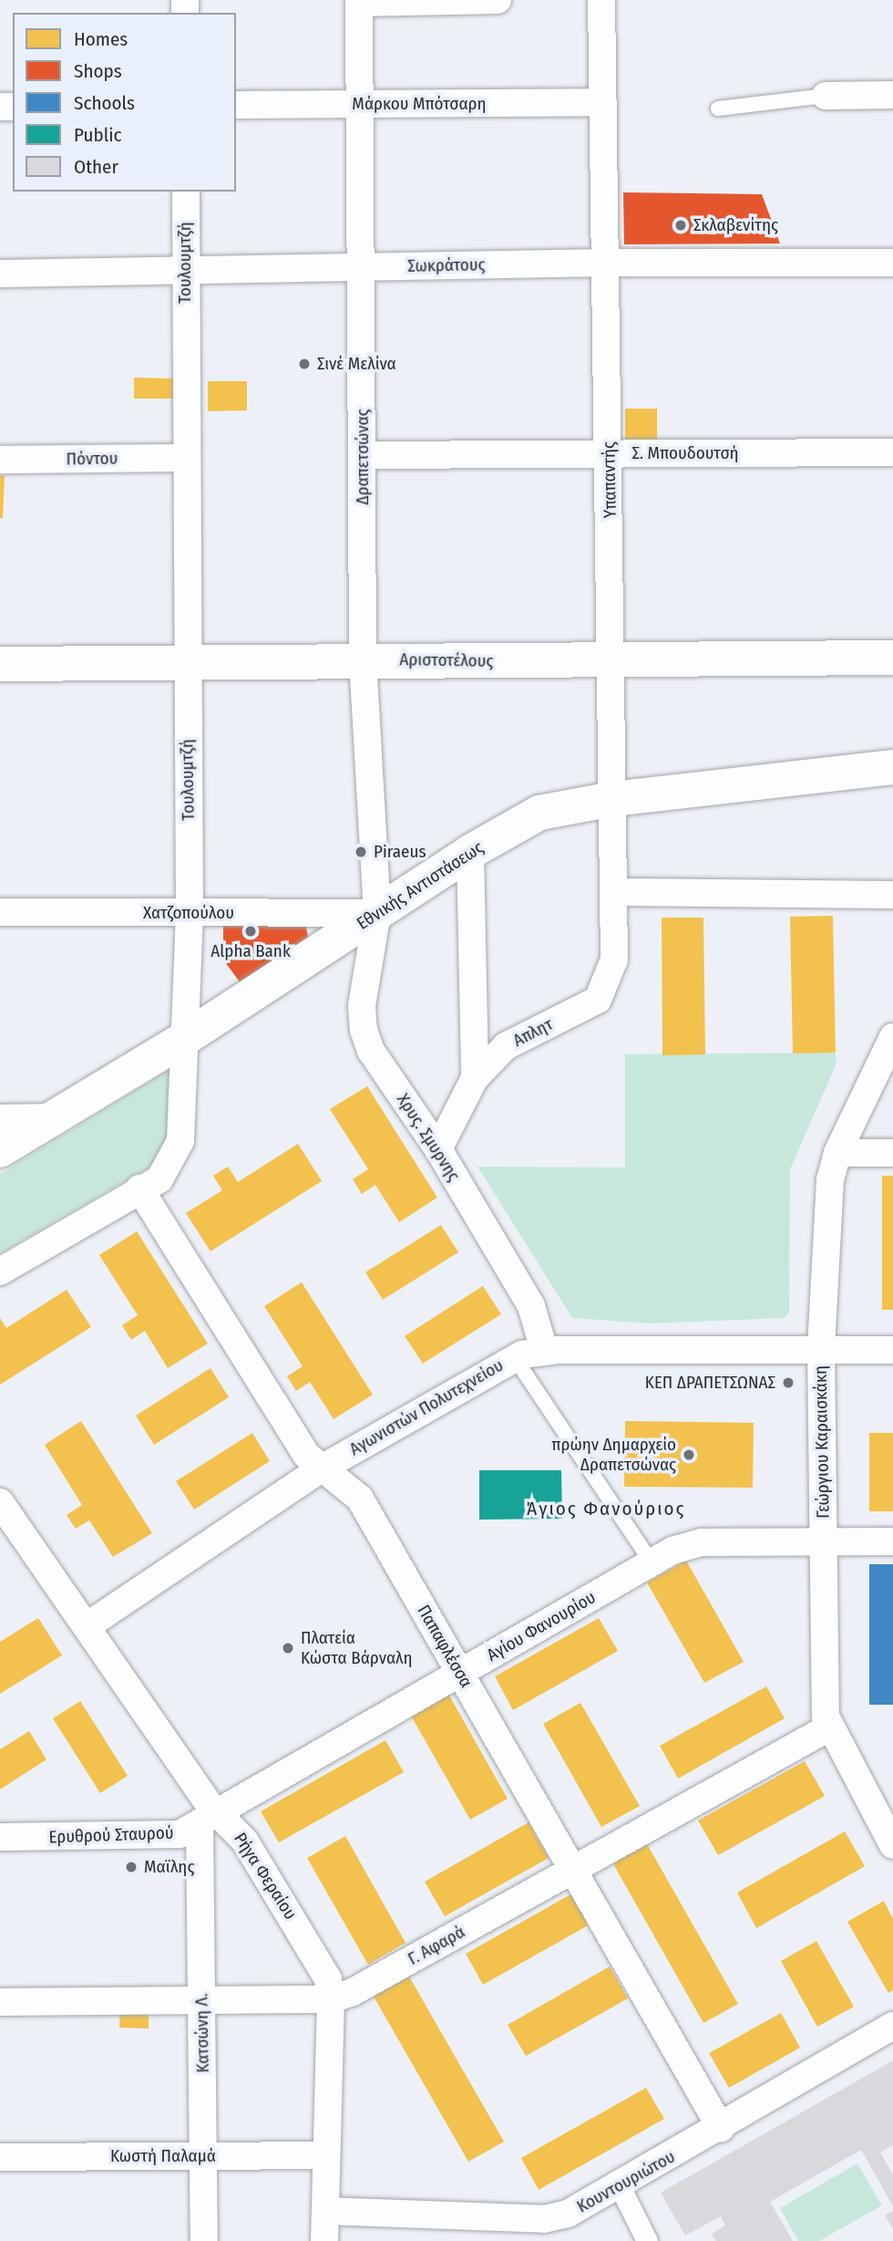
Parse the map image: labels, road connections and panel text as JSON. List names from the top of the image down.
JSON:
{
  "streets": {
    "street": [
      "Μάρκου Μπότσαρη",
      "Τουλουμτζή",
      "Σωκράτους",
      "Σ. Μπουδουτσή",
      "Δραπετσώνας",
      "Πόντου",
      "Υπαπαντής",
      "Αριστοτέλους",
      "Εθνικής Αντιστάσεως",
      "Χατζοπούλου",
      "Απλητ",
      "Χρυς. Σμυρνης",
      "Αγωνιστών Πολυτεχνείου",
      "Γεώργιου Καραισκάκη",
      "Αγίου Φανουρίου",
      "Παπαφλέσσα",
      "Ερυθρού Σταυρού",
      "Ρήγα Φεραίου",
      "Γ. Αφαρά",
      "Κατσώνη Λ.",
      "Κωστή Παλαμά",
      "Κουντουριώτου"
    ]
  },
  "crossings": [
    ["Μάρκου Μπότσαρη", "Δραπετσώνας"],
    ["Μάρκου Μπότσαρη", "Υπαπαντής"],
    ["Τουλουμτζή", "Σωκράτους"],
    ["Τουλουμτζή", "Πόντου"],
    ["Τουλουμτζή", "Αριστοτέλους"],
    ["Τουλουμτζή", "Εθνικής Αντιστάσεως"],
    ["Τουλουμτζή", "Χατζοπούλου"],
    ["Τουλουμτζή", "Παπαφλέσσα"],
    ["Σωκράτους", "Δραπετσώνας"],
    ["Σωκράτους", "Υπαπαντής"],
    ["Σ. Μπουδουτσή", "Δραπετσώνας"],
    ["Σ. Μπουδουτσή", "Υπαπαντής"],
    ["Δραπετσώνας", "Αριστοτέλους"],
    ["Δραπετσώνας", "Εθνικής Αντιστάσεως"],
    ["Δραπετσώνας", "Χατζοπούλου"],
    ["Δραπετσώνας", "Χρυς. Σμυρνης"],
    ["Υπαπαντής", "Αριστοτέλους"],
    ["Υπαπαντής", "Εθνικής Αντιστάσεως"],
    ["Υπαπαντής", "Απλητ"],
    ["Εθνικής Αντιστάσεως", "Χατζοπούλου"],
    ["Εθνικής Αντιστάσεως", "Χρυς. Σμυρνης"],
    ["Χατζοπούλου", "Χρυς. Σμυρνης"],
    ["Απλητ", "Χρυς. Σμυρνης"],
    ["Χρυς. Σμυρνης", "Αγωνιστών Πολυτεχνείου"],
    ["Αγωνιστών Πολυτεχνείου", "Γεώργιου Καραισκάκη"],
    ["Αγωνιστών Πολυτεχνείου", "Παπαφλέσσα"],
    ["Αγωνιστών Πολυτεχνείου", "Ρήγα Φεραίου"],
    ["Γεώργιου Καραισκάκη", "Αγίου Φανουρίου"],
    ["Γεώργιου Καραισκάκη", "Γ. Αφαρά"],
    ["Αγίου Φανουρίου", "Παπαφλέσσα"],
    ["Αγίου Φανουρίου", "Ερυθρού Σταυρού"],
    ["Αγίου Φανουρίου", "Ρήγα Φεραίου"],
    ["Αγίου Φανουρίου", "Κατσώνη Λ."],
    ["Παπαφλέσσα", "Γ. Αφαρά"],
    ["Παπαφλέσσα", "Κουντουριώτου"],
    ["Ερυθρού Σταυρού", "Ρήγα Φεραίου"],
    ["Ερυθρού Σταυρού", "Κατσώνη Λ."],
    ["Ρήγα Φεραίου", "Γ. Αφαρά"],
    ["Ρήγα Φεραίου", "Κατσώνη Λ."],
    ["Ρήγα Φεραίου", "Κωστή Παλαμά"],
    ["Ρήγα Φεραίου", "Κουντουριώτου"],
    ["Γ. Αφαρά", "Κατσώνη Λ."],
    ["Κατσώνη Λ.", "Κωστή Παλαμά"]
  ],
  "districts": ["Άγιος Φανούριος"],
  "places": [
    "Σκλαβενίτης",
    "Σινέ Μελίνα",
    "Piraeus",
    "Alpha Bank",
    "ΚΕΠ ΔΡΑΠΕΤΣΩΝΑΣ",
    "πρώην Δημαρχείο Δραπετσώνας",
    "Πλατεία Κώστα Βάρναλη",
    "Μαϊλης"
  ],
  "legend": [
    "Homes",
    "Shops",
    "Schools",
    "Public",
    "Other"
  ]
}
